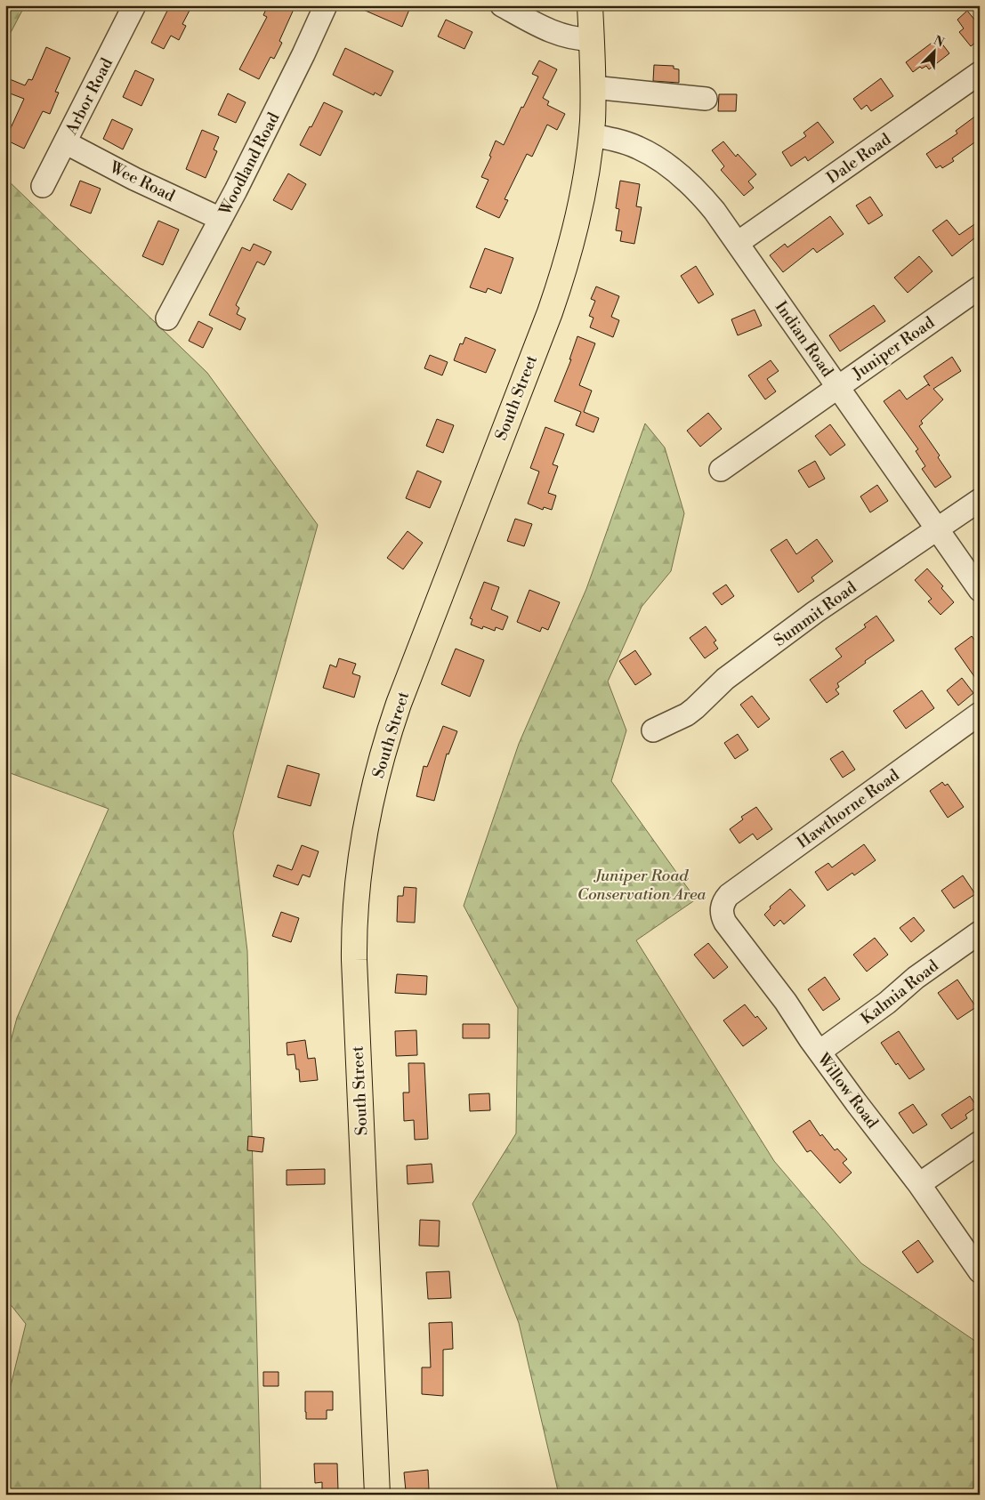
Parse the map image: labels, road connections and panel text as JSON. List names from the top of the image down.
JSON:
{
  "streets": {
    "main road": ["South Street"],
    "street": [
      "Arbor Road",
      "Dale Road",
      "Woodland Road",
      "Wee Road",
      "Indian Road",
      "Juniper Road",
      "Summit Road",
      "Hawthorne Road",
      "Kalmia Road",
      "Willow Road"
    ]
  },
  "crossings": [
    ["Arbor Road", "Wee Road"],
    ["Dale Road", "Indian Road"],
    ["Woodland Road", "Wee Road"],
    ["Indian Road", "Juniper Road"],
    ["Indian Road", "South Street"],
    ["Indian Road", "Summit Road"],
    ["Hawthorne Road", "Willow Road"],
    ["Kalmia Road", "Willow Road"]
  ],
  "parks": ["Juniper Road Conservation Area"],
  "north": "top right"
}
